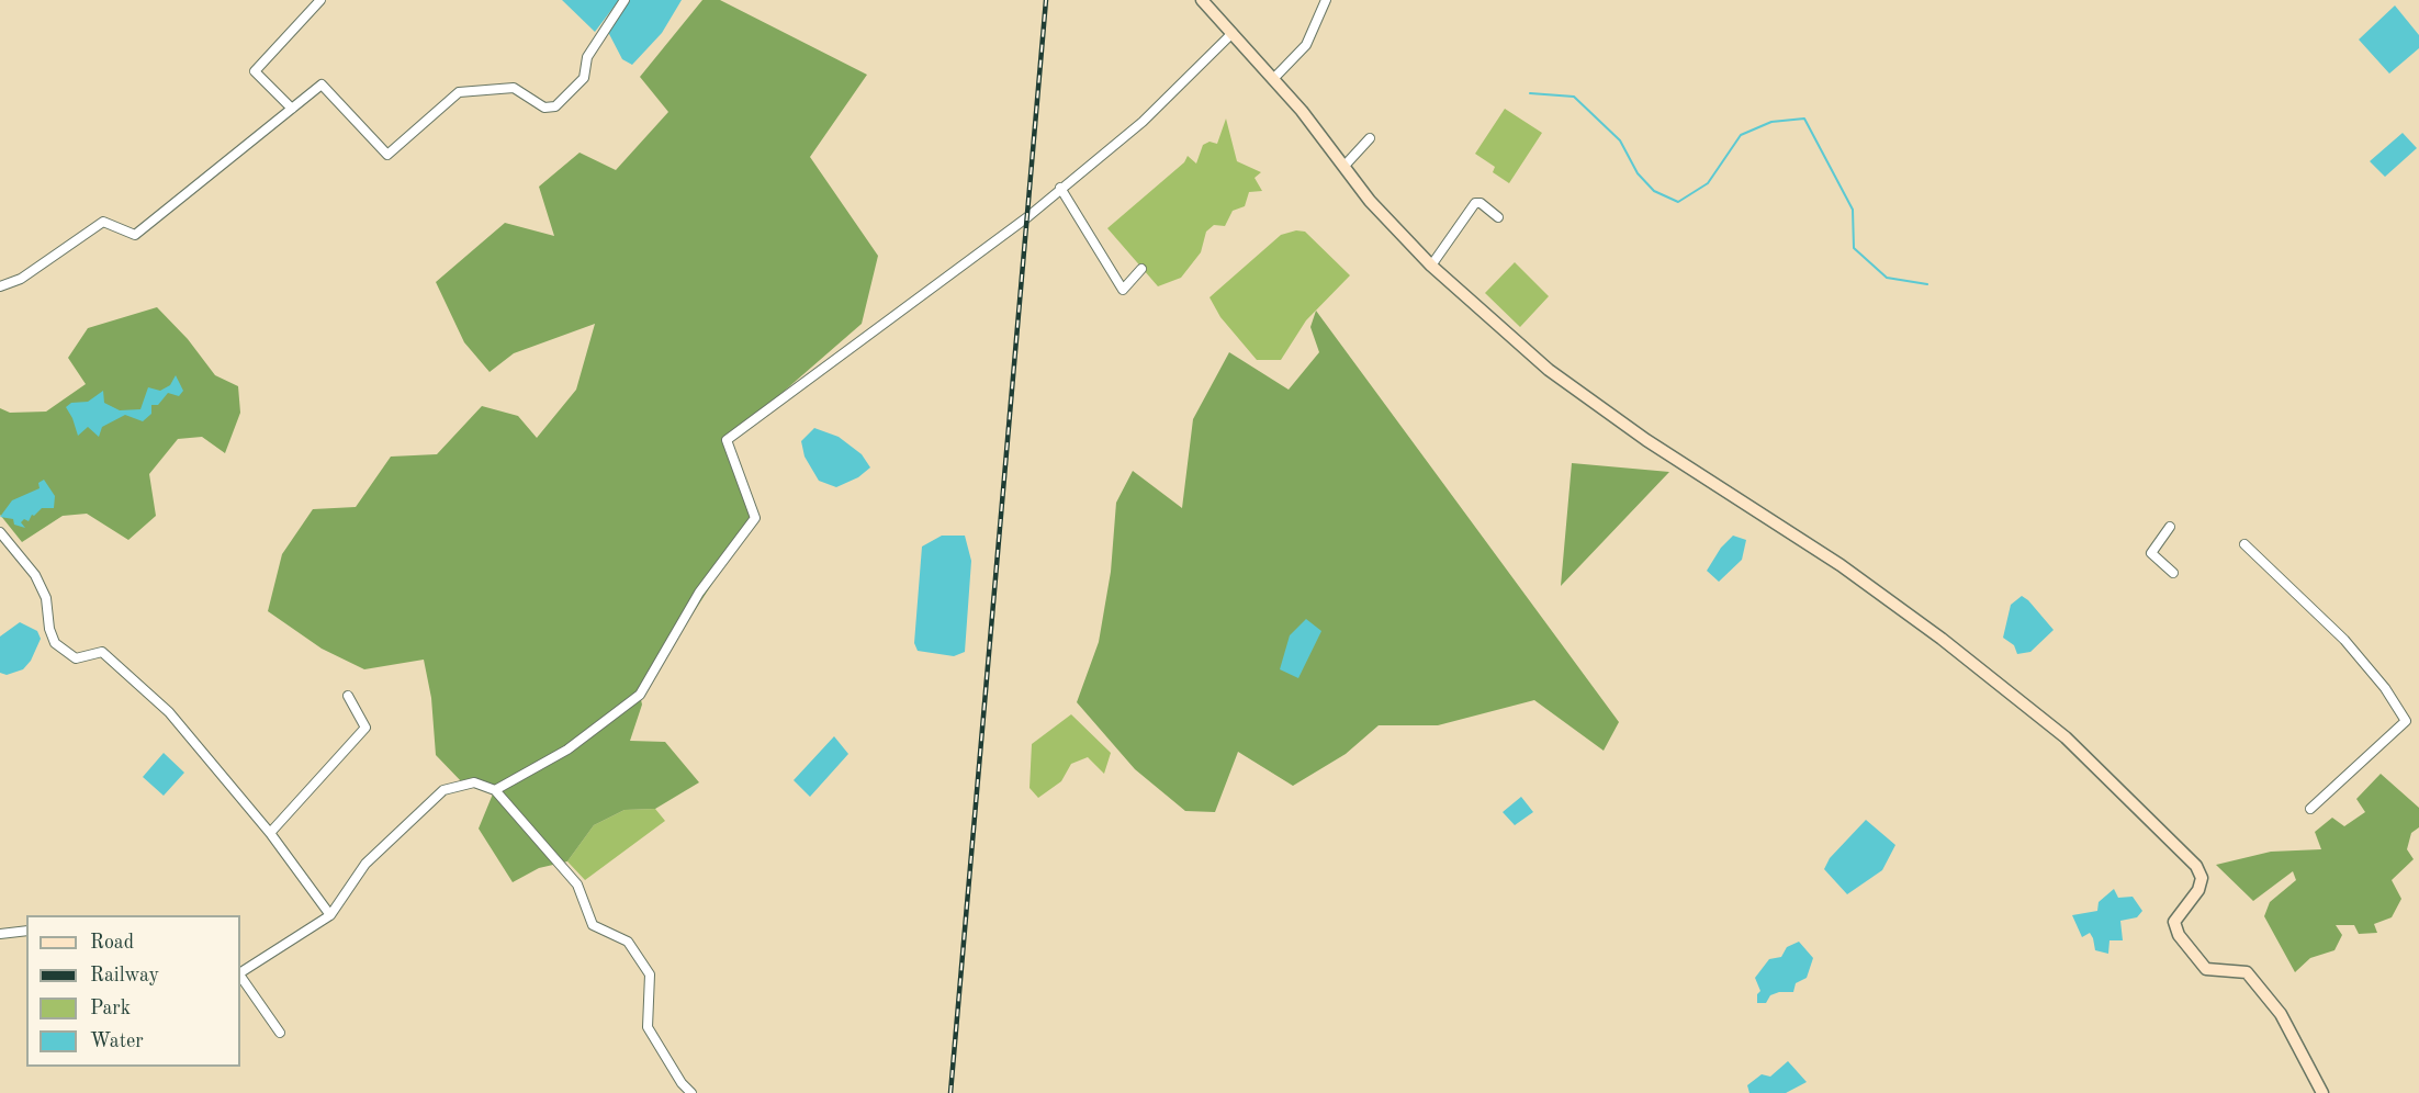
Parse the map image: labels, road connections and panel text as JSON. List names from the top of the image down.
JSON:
{
  "legend": [
    "Road",
    "Railway",
    "Park",
    "Water"
  ]
}
